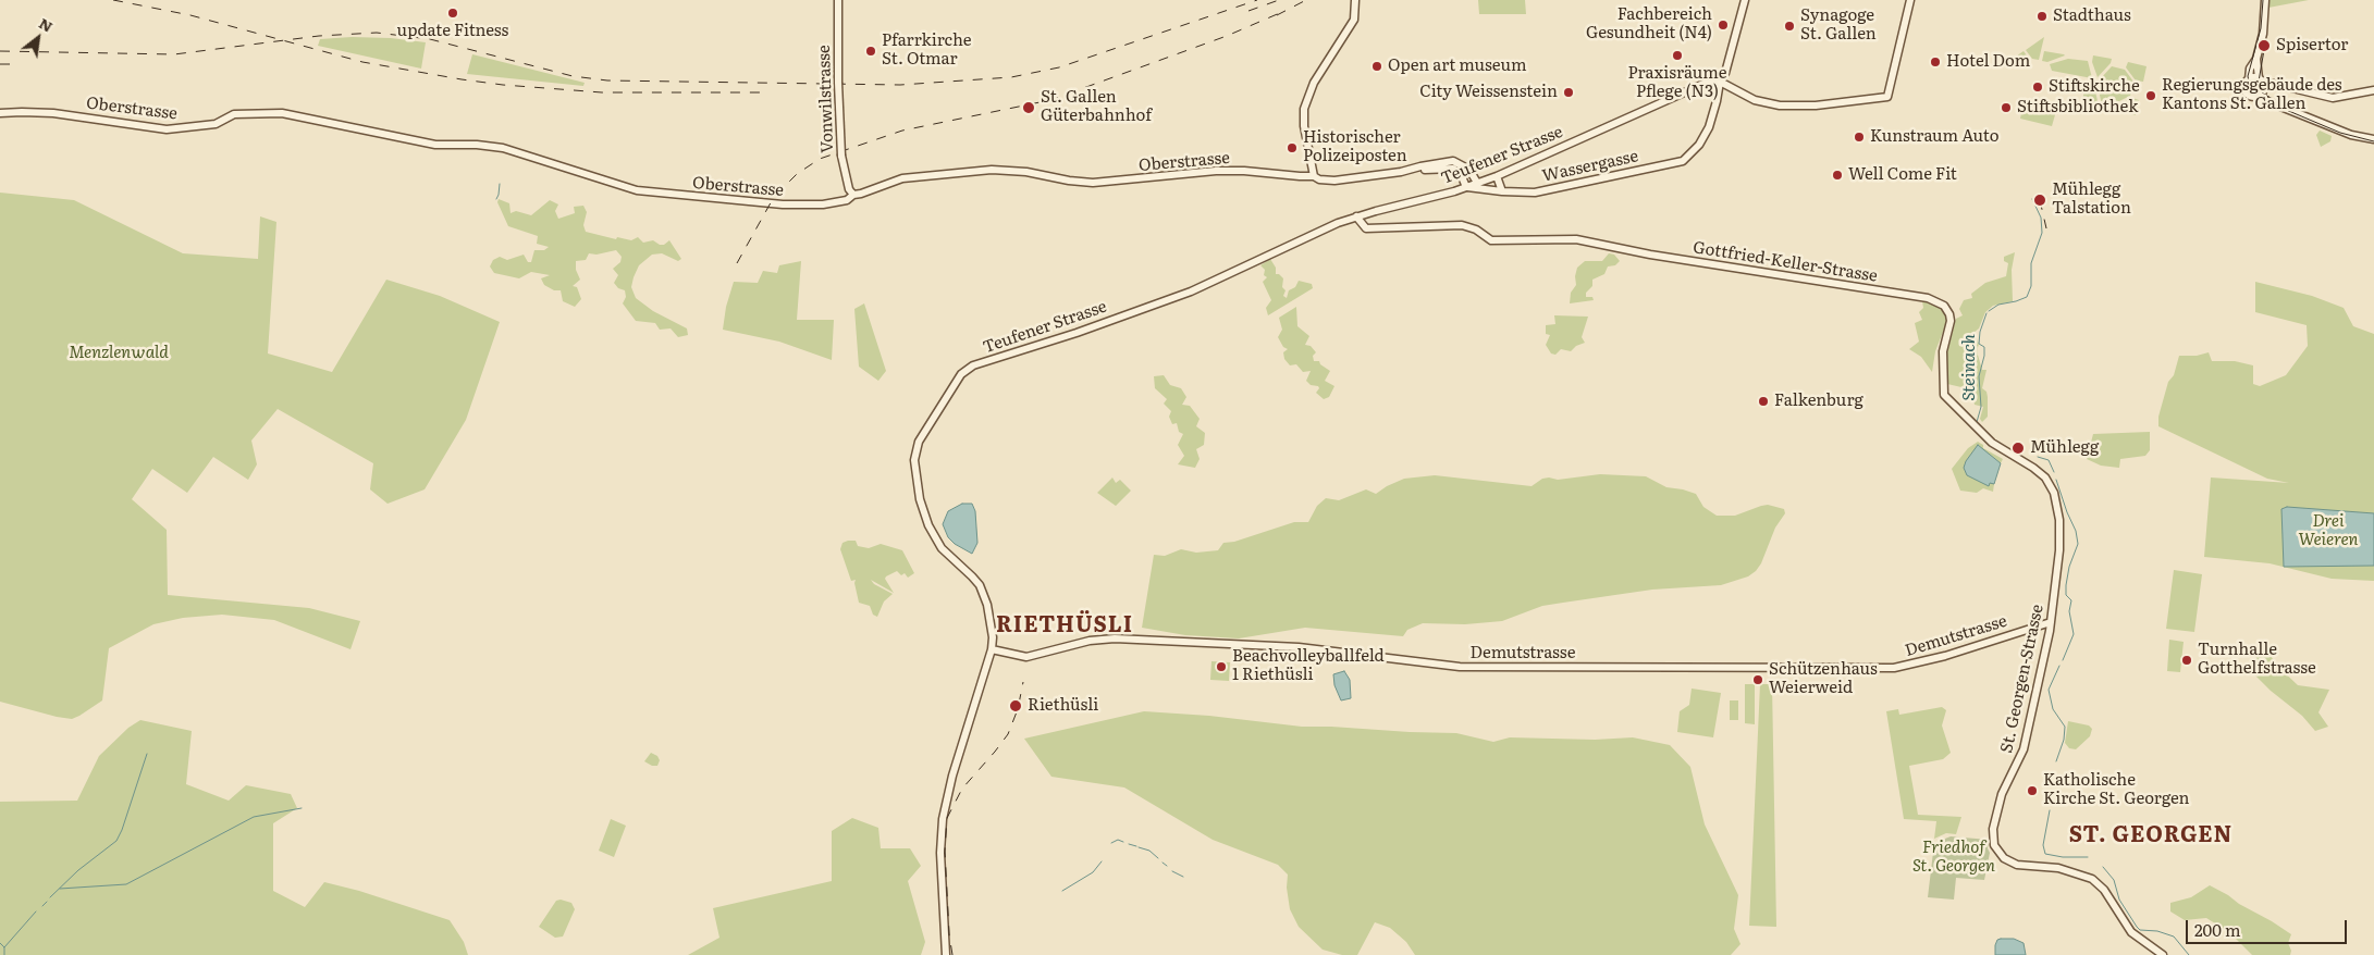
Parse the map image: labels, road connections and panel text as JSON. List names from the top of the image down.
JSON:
{
  "streets": {
    "street": [
      "Vonwilstrasse",
      "Oberstrasse",
      "Teufener Strasse",
      "Wassergasse",
      "Gottfried-Keller-Strasse",
      "Demutstrasse",
      "St. Georgen-Strasse"
    ]
  },
  "crossings": [
    ["Vonwilstrasse", "Oberstrasse"],
    ["Oberstrasse", "Teufener Strasse"],
    ["Oberstrasse", "Wassergasse"],
    ["Teufener Strasse", "Wassergasse"],
    ["Teufener Strasse", "Gottfried-Keller-Strasse"],
    ["Teufener Strasse", "Demutstrasse"],
    ["Gottfried-Keller-Strasse", "St. Georgen-Strasse"],
    ["Demutstrasse", "St. Georgen-Strasse"]
  ],
  "districts": ["RIETHÜSLI", "ST. GEORGEN"],
  "water": ["Steinach"],
  "parks": ["Menzlenwald", "Drei Weieren", "Friedhof St. Georgen"],
  "places": [
    "update Fitness",
    "Stadthaus",
    "Fachbereich Gesundheit (N4)",
    "Synagoge St. Gallen",
    "Spisertor",
    "Pfarrkirche St. Otmar",
    "Praxisräume Pflege (N3)",
    "Hotel Dom",
    "Open art museum",
    "Stiftskirche",
    "City Weissenstein",
    "Regierungsgebäude des Kantons St. Gallen",
    "St. Gallen Güterbahnhof",
    "Stiftsbibliothek",
    "Kunstraum Auto",
    "Historischer Polizeiposten",
    "Well Come Fit",
    "Mühlegg Talstation",
    "Falkenburg",
    "Mühlegg",
    "Turnhalle Gotthelfstrasse",
    "Beachvolleyballfeld 1 Riethüsli",
    "Schützenhaus Weierweid",
    "Riethüsli",
    "Katholische Kirche St. Georgen"
  ],
  "scale_bar": "200 m",
  "north": "top right"
}
